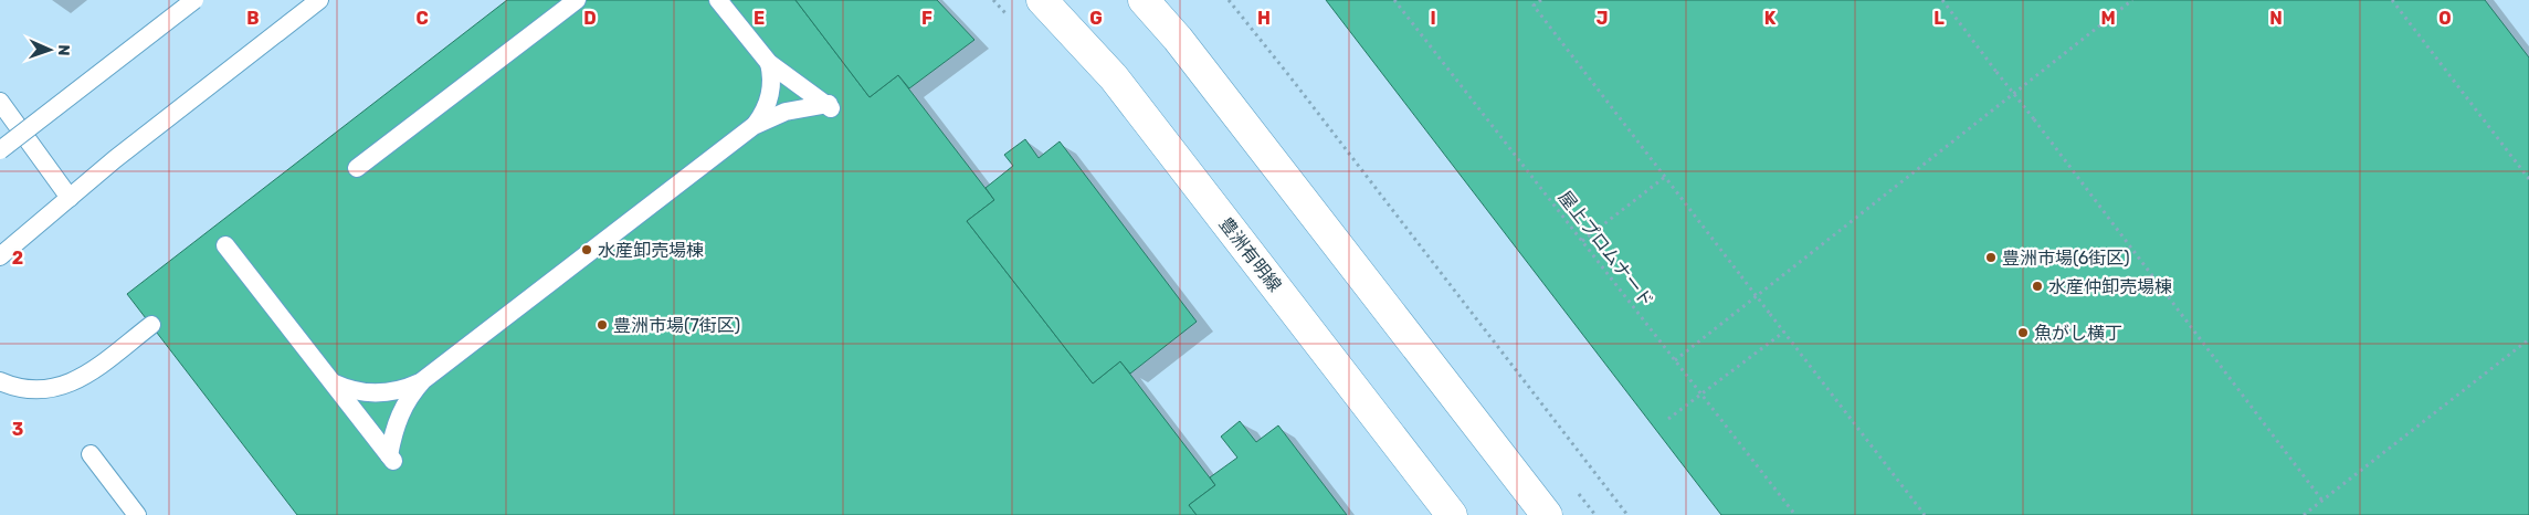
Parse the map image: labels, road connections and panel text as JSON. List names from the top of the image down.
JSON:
{
  "streets": {
    "main road": ["豊洲有明線"],
    "path": ["屋上プロムナード"]
  },
  "places": [
    "水産卸売場棟",
    "豊洲市場(6街区)",
    "水産仲卸売場棟",
    "豊洲市場(7街区)",
    "魚がし横丁"
  ],
  "north": "right",
  "grid": {
    "columns": [
      "B",
      "C",
      "D",
      "E",
      "F",
      "G",
      "H",
      "I",
      "J",
      "K",
      "L",
      "M",
      "N",
      "O"
    ],
    "rows": ["2", "3"]
  }
}
